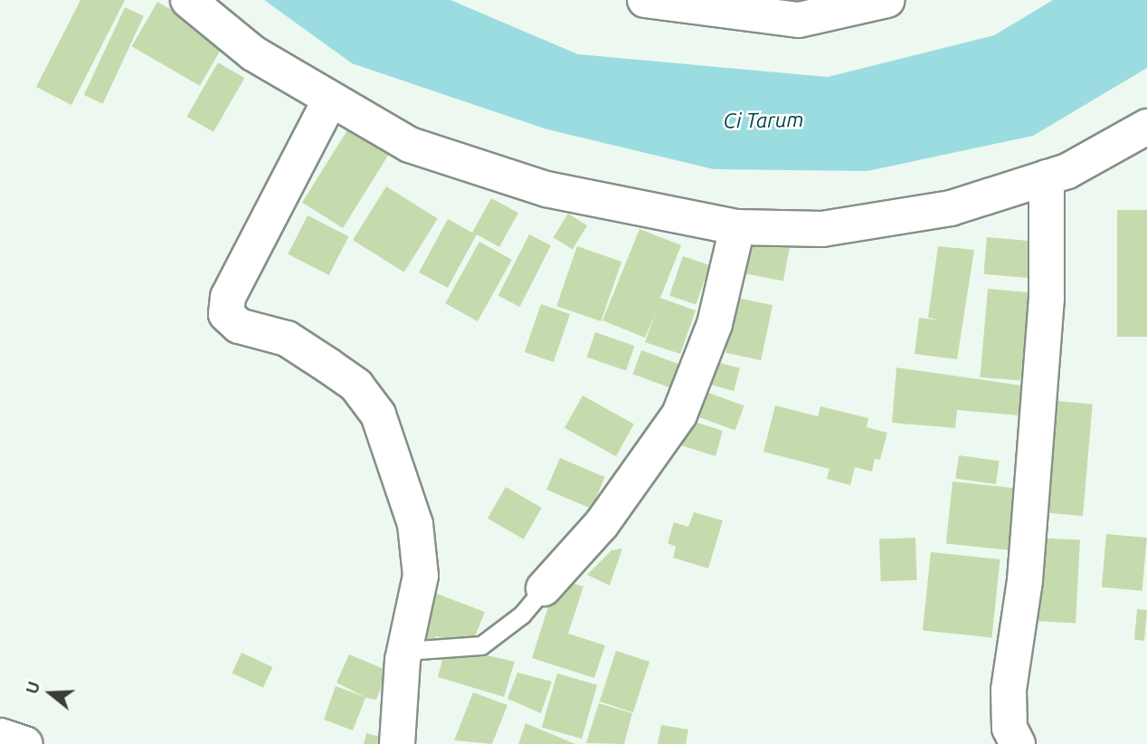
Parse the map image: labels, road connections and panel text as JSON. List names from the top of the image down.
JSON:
{
  "water": ["Ci Tarum"],
  "north": "left"
}
